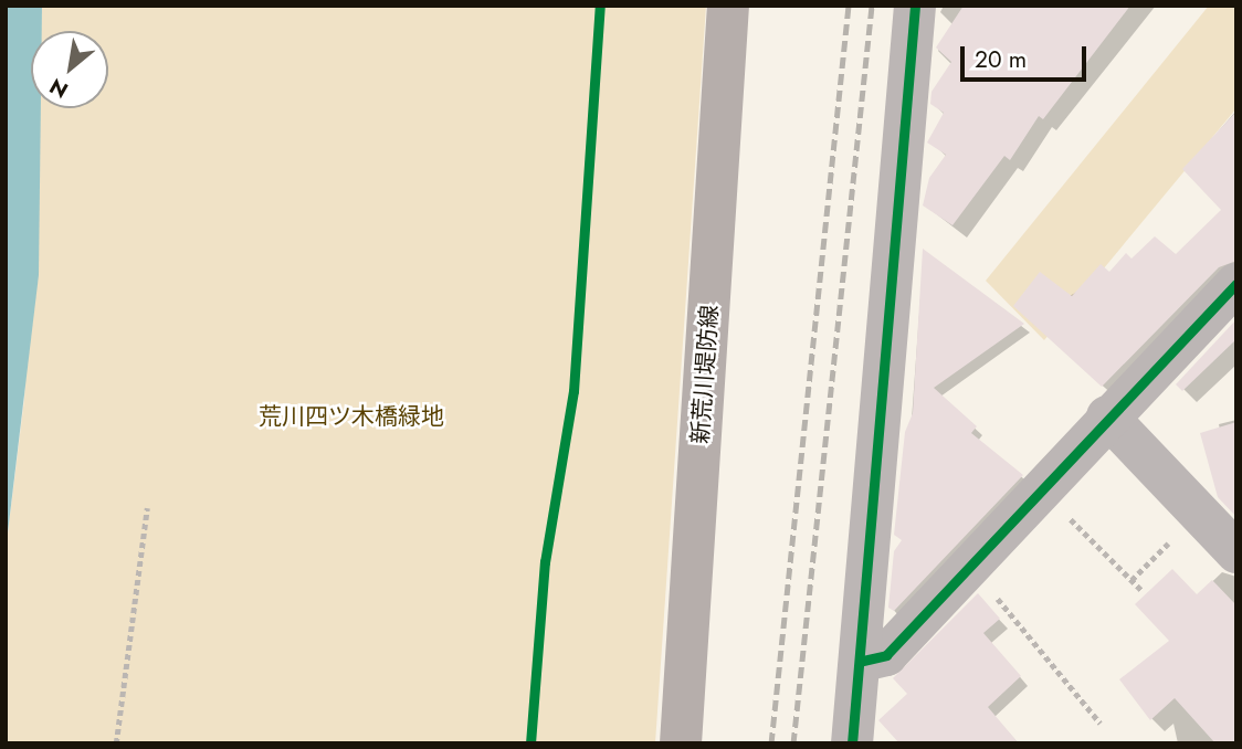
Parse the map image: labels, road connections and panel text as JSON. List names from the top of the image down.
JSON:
{
  "streets": {
    "main road": ["新荒川堤防線"]
  },
  "parks": ["荒川四ツ木橋緑地"],
  "scale_bar": "20 m",
  "north": "bottom left"
}
